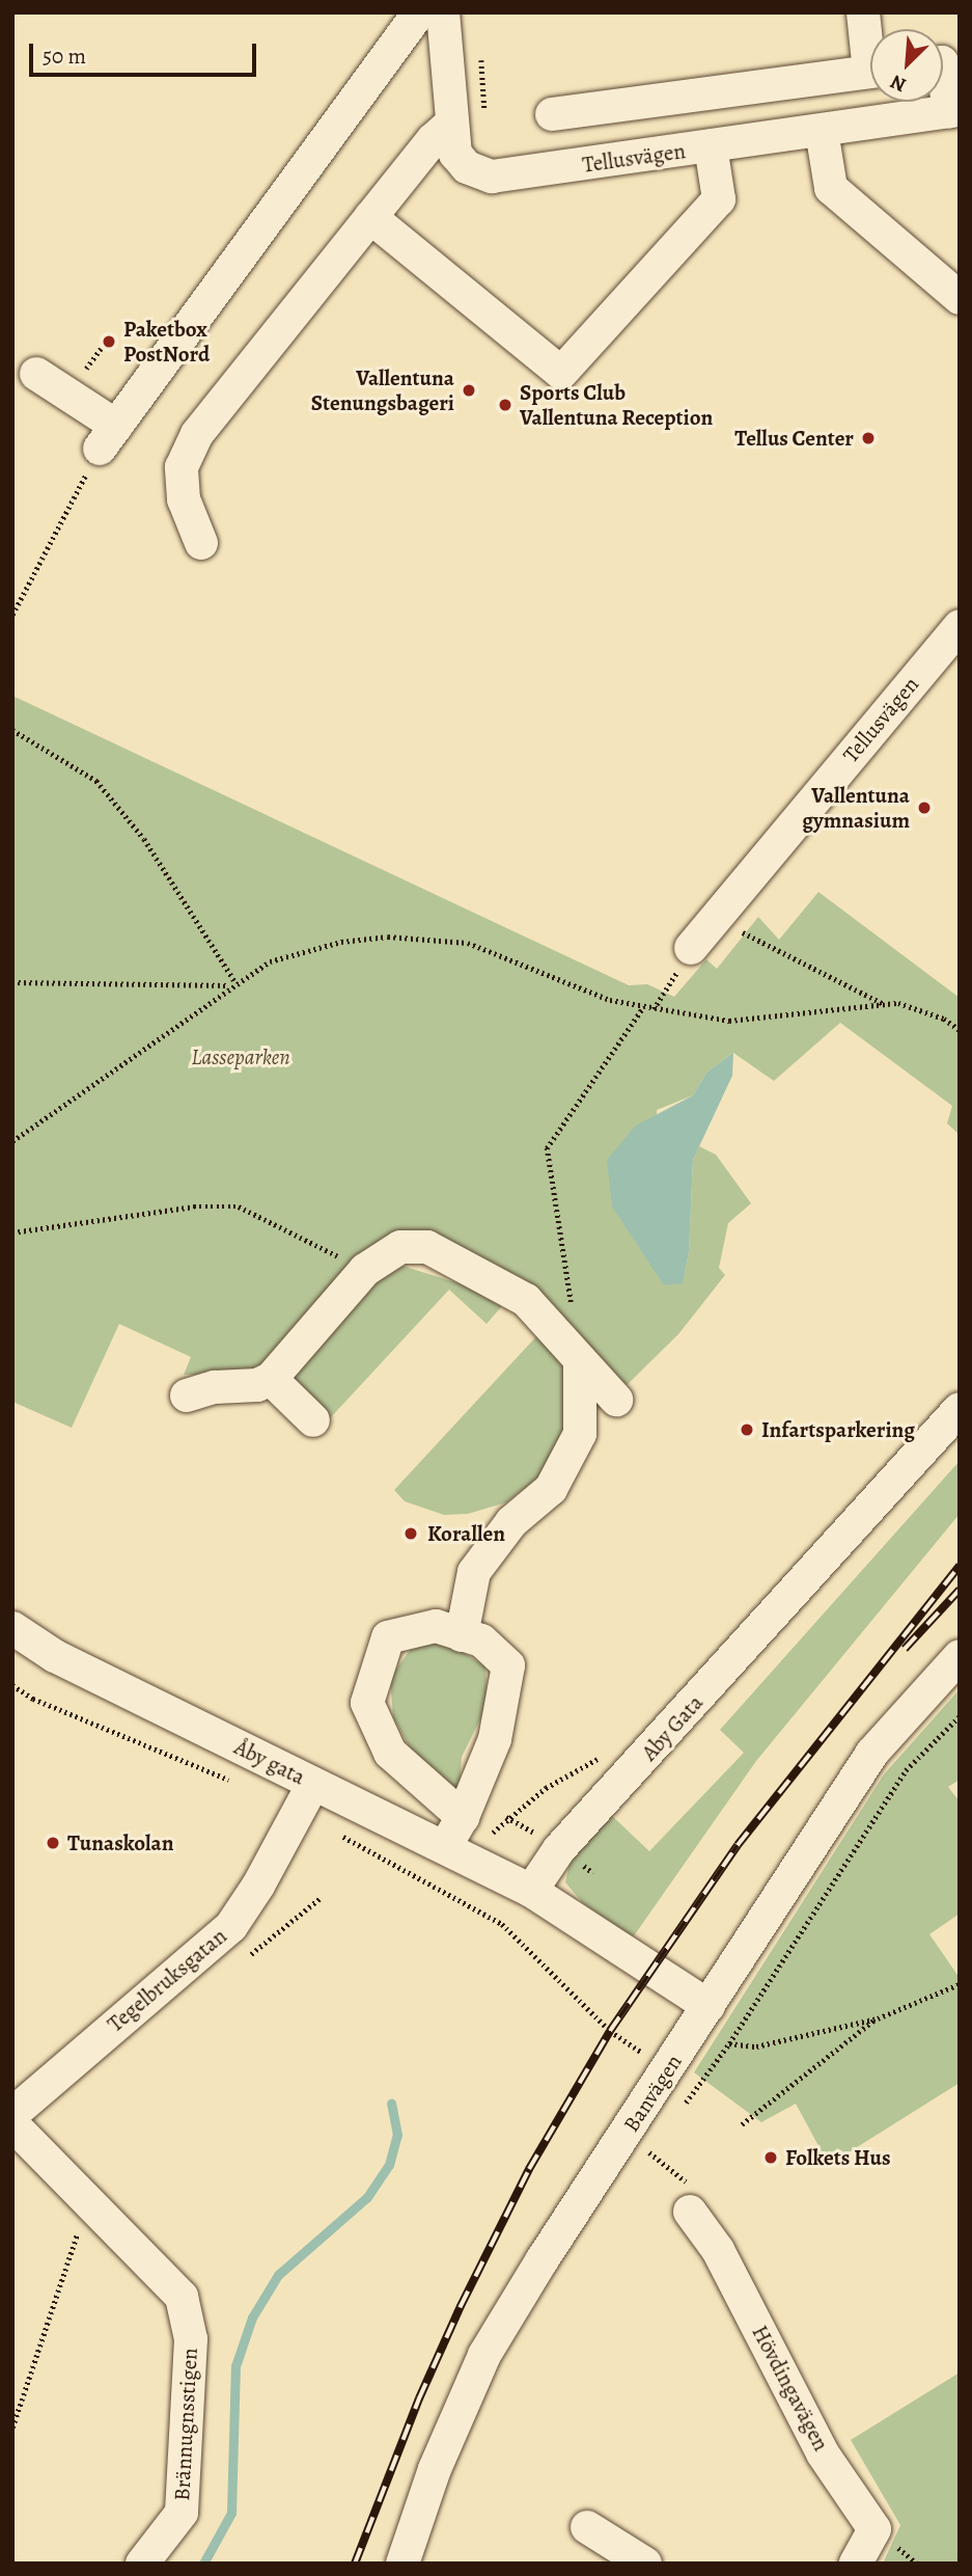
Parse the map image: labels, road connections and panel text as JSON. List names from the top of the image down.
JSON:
{
  "streets": {
    "street": [
      "Tellusvägen",
      "Aby Gata",
      "Åby gata",
      "Tegelbruksgatan",
      "Banvägen",
      "Hövdingavägen",
      "Brännugnsstigen"
    ]
  },
  "crossings": [
    ["Aby Gata", "Åby gata"],
    ["Åby gata", "Tegelbruksgatan"]
  ],
  "parks": ["Lasseparken"],
  "places": [
    "Paketbox PostNord",
    "Vallentuna Stenungsbageri",
    "Sports Club Vallentuna Reception",
    "Tellus Center",
    "Vallentuna gymnasium",
    "Infartsparkering",
    "Korallen",
    "Tunaskolan",
    "Folkets Hus"
  ],
  "scale_bar": "50 m",
  "north": "bottom left"
}
